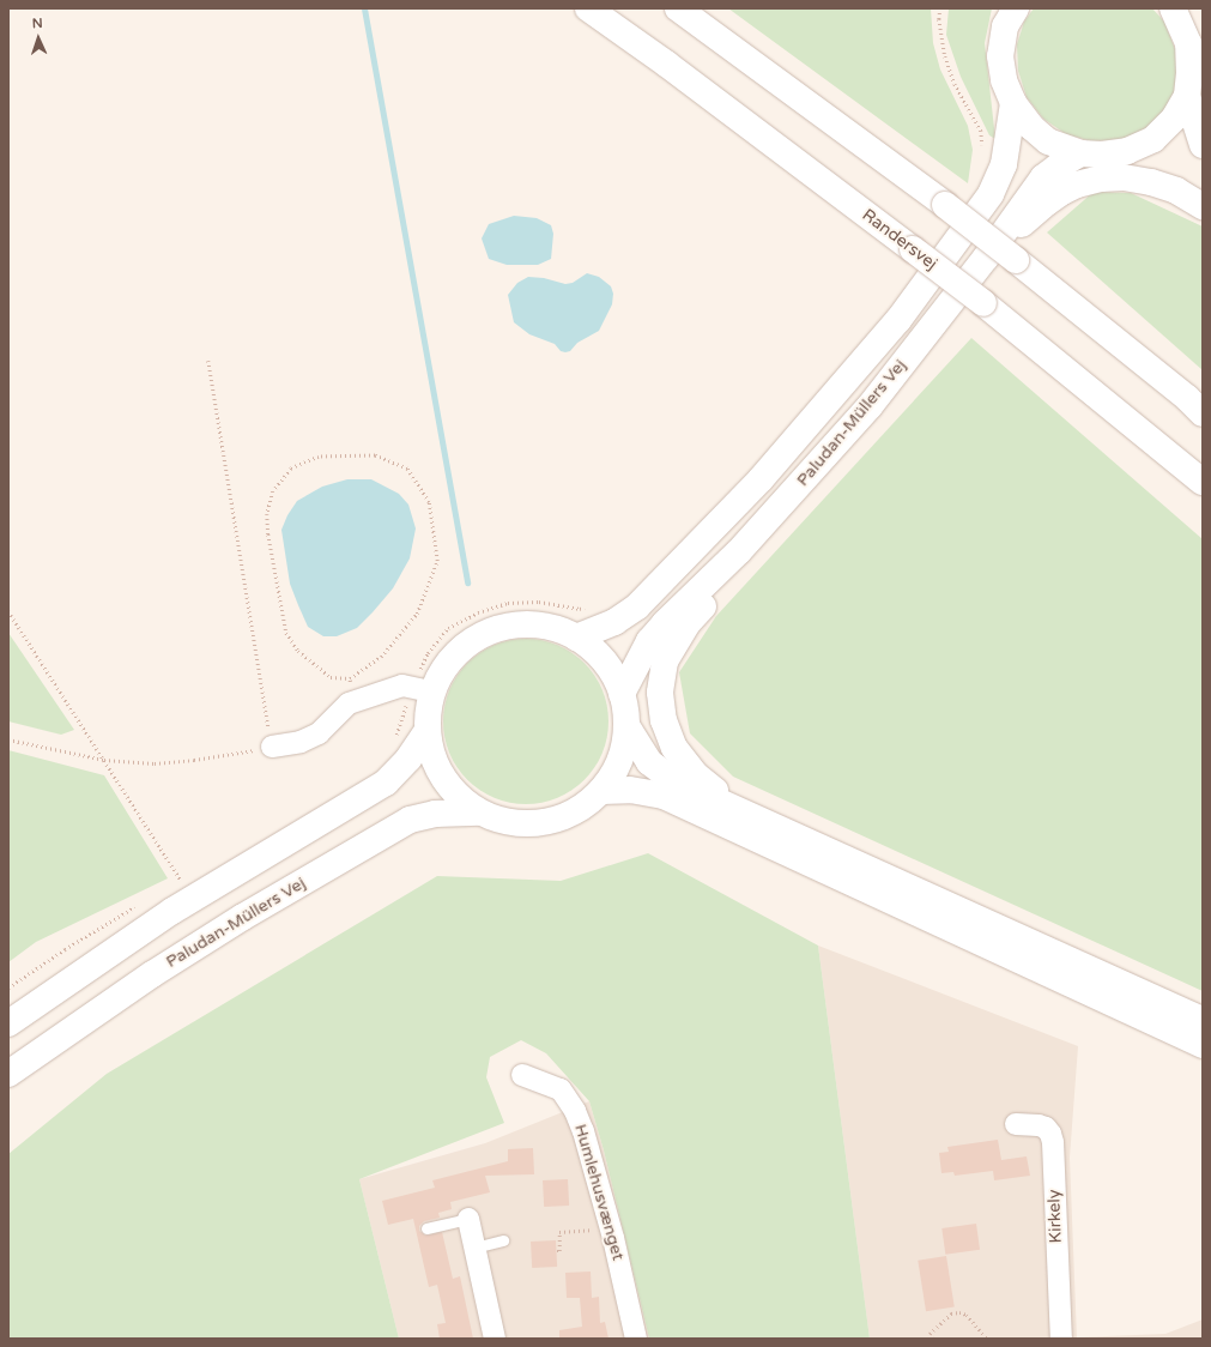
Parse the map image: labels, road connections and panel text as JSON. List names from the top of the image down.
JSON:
{
  "streets": {
    "street": [
      "Randersvej",
      "Paludan-Müllers Vej",
      "Humlehusvænget",
      "Kirkely"
    ]
  },
  "north": "top"
}
